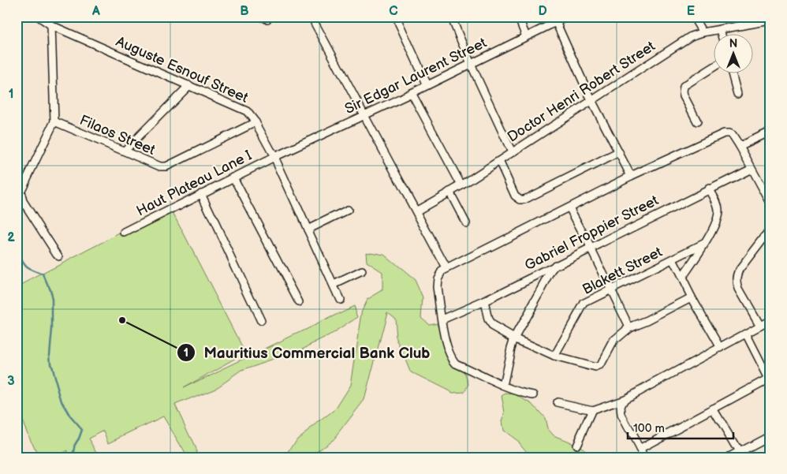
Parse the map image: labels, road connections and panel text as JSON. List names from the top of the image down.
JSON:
{
  "streets": {
    "street": [
      "Auguste Esnouf Street",
      "Sir Edgar Laurent Street",
      "Doctor Henri Robert Street",
      "Filaos Street",
      "Haut Plateau Lane I",
      "Gabriel Froppier Street",
      "Blakett Street"
    ]
  },
  "crossings": [
    ["Auguste Esnouf Street", "Sir Edgar Laurent Street"],
    ["Auguste Esnouf Street", "Filaos Street"],
    ["Auguste Esnouf Street", "Haut Plateau Lane I"],
    ["Sir Edgar Laurent Street", "Haut Plateau Lane I"]
  ],
  "places": ["Mauritius Commercial Bank Club"],
  "scale_bar": "100 m",
  "north": "top",
  "grid": {
    "columns": [
      "A",
      "B",
      "C",
      "D",
      "E"
    ],
    "rows": ["1", "2", "3"]
  }
}
